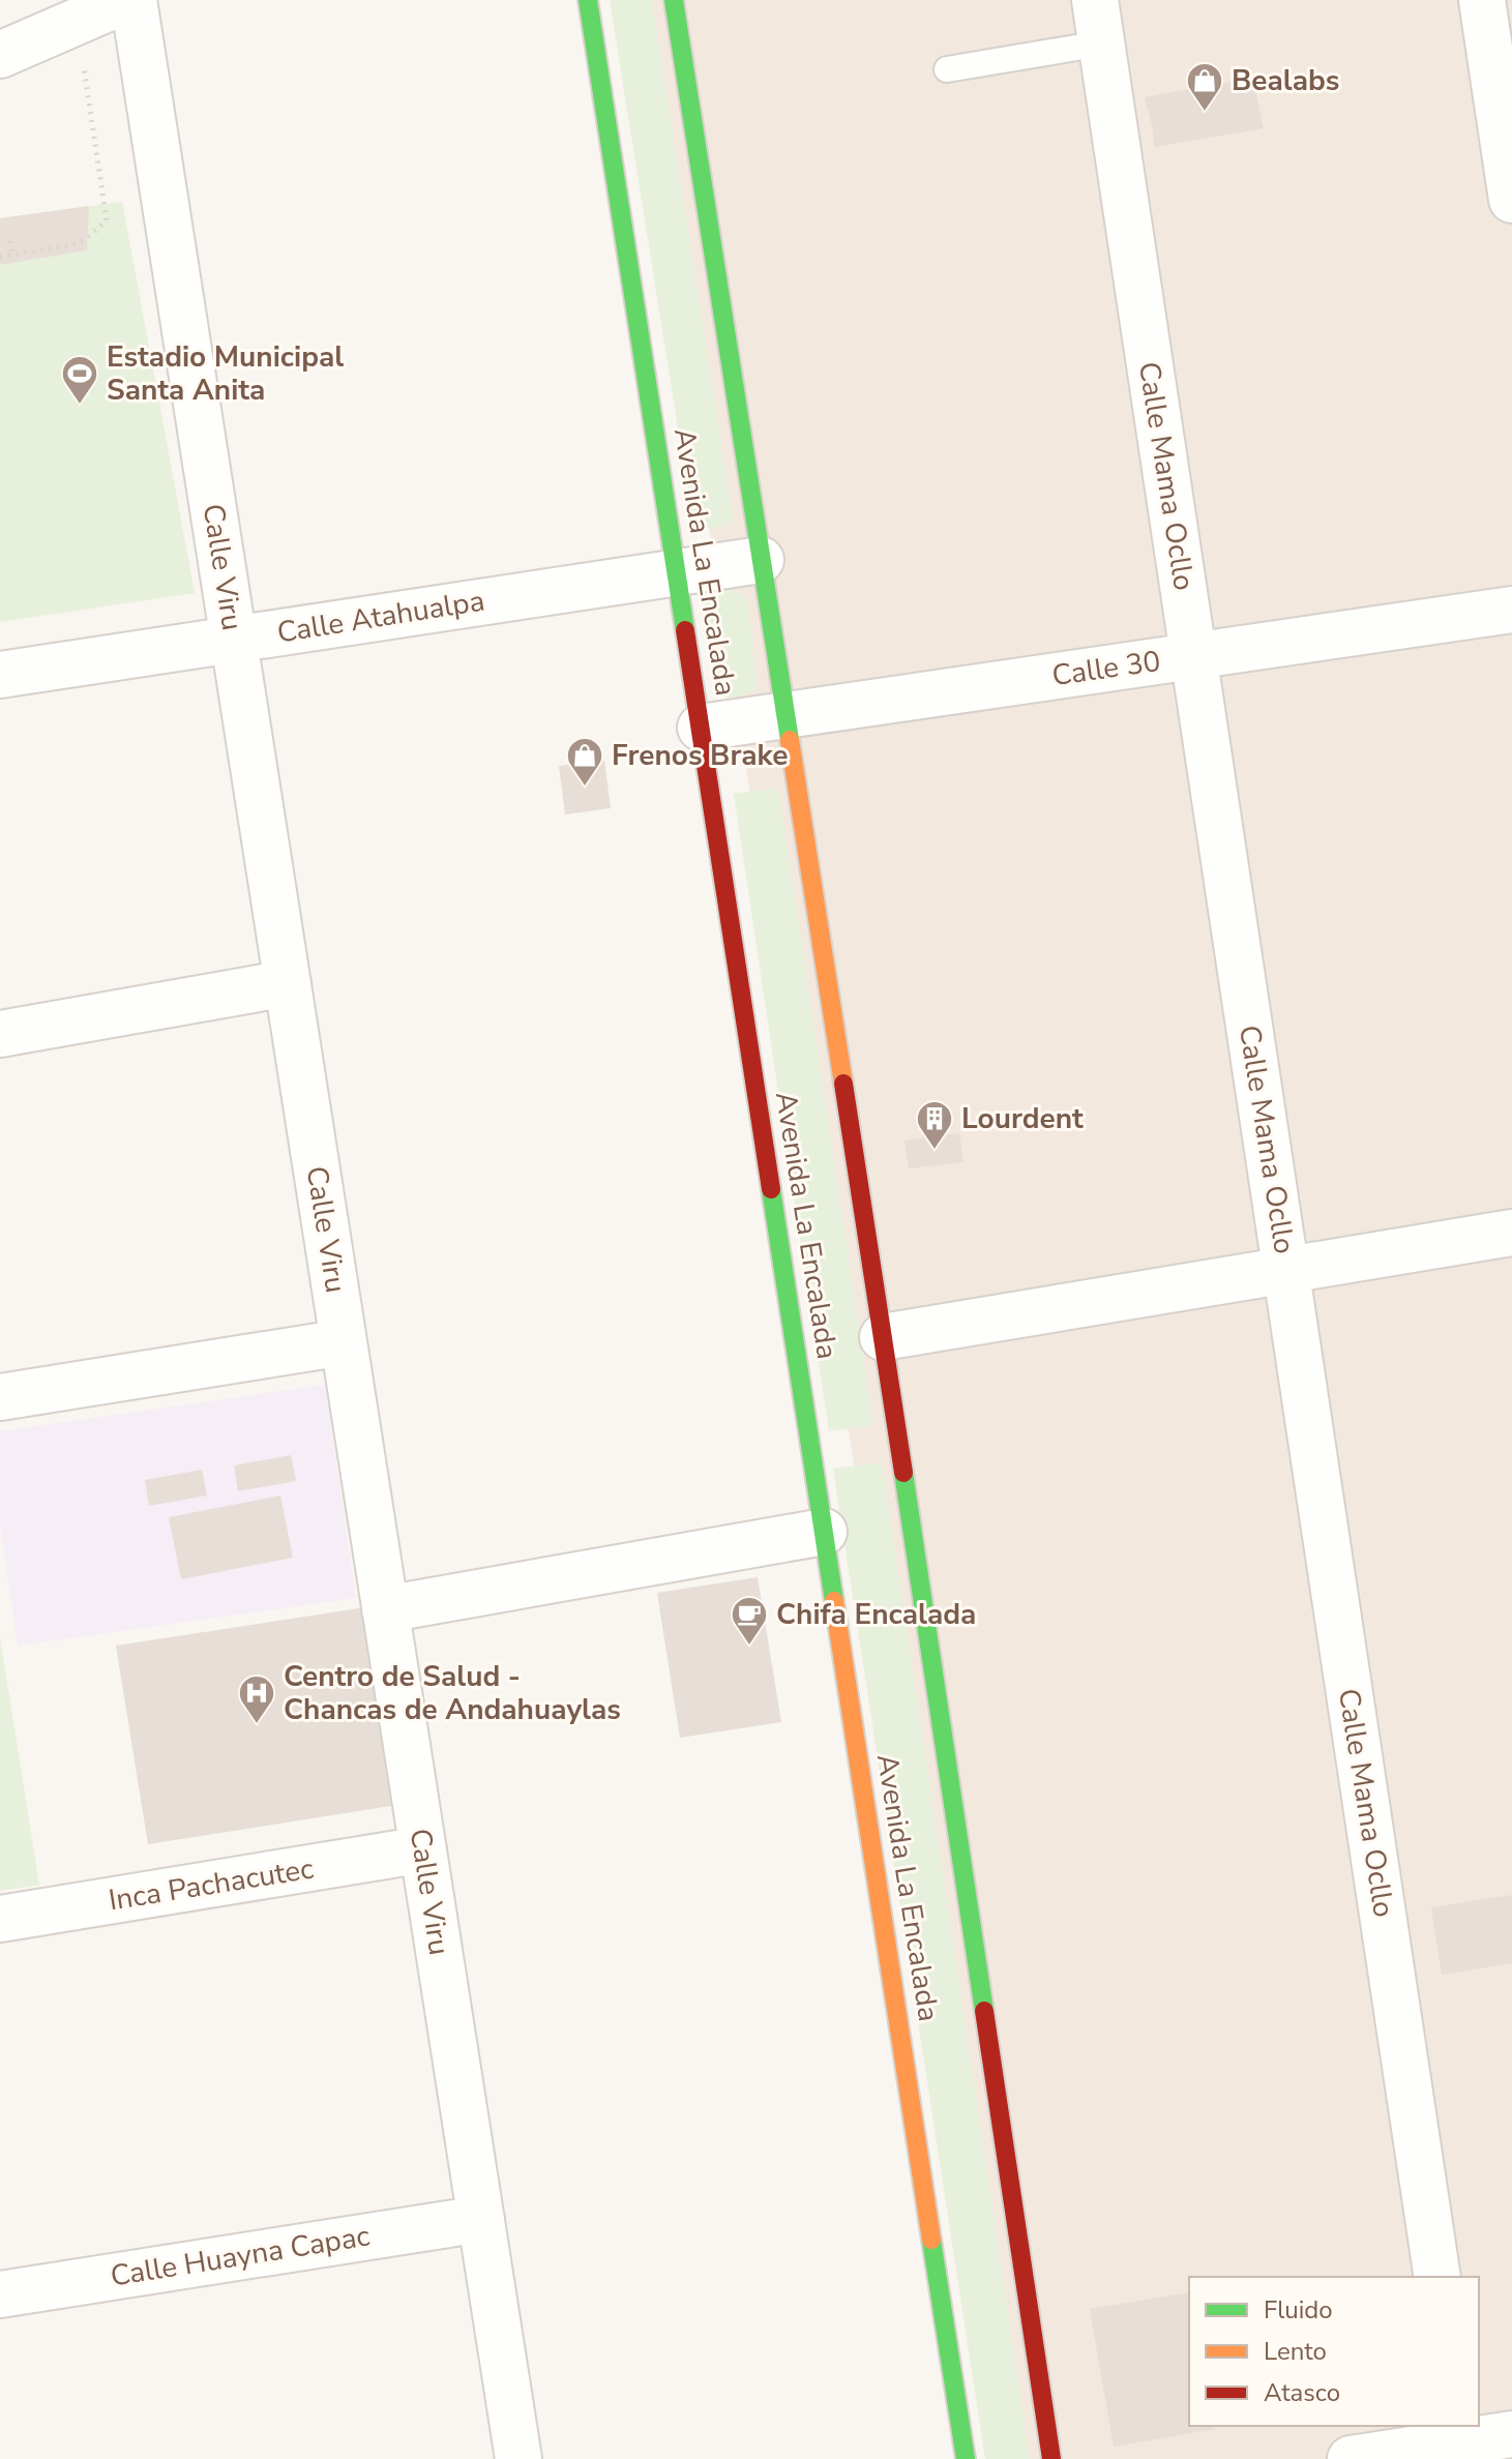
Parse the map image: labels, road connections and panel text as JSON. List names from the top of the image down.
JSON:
{
  "streets": {
    "street": [
      "Calle Mama Ocllo",
      "Avenida La Encalada",
      "Calle Viru",
      "Calle Atahualpa",
      "Calle 30",
      "Inca Pachacutec",
      "Calle Huayna Capac"
    ]
  },
  "crossings": [
    ["Calle Mama Ocllo", "Calle 30"],
    ["Avenida La Encalada", "Calle Atahualpa"],
    ["Avenida La Encalada", "Calle 30"],
    ["Calle Viru", "Calle Atahualpa"],
    ["Calle Viru", "Inca Pachacutec"],
    ["Calle Viru", "Calle Huayna Capac"]
  ],
  "places": {
    "shop": ["Bealabs", "Frenos Brake"],
    "sports": ["Estadio Municipal Santa Anita"],
    "building": ["Lourdent"],
    "cafe": ["Chifa Encalada"],
    "hospital": ["Centro de Salud - Chancas de Andahuaylas"]
  },
  "legend": ["Fluido", "Lento", "Atasco"]
}
